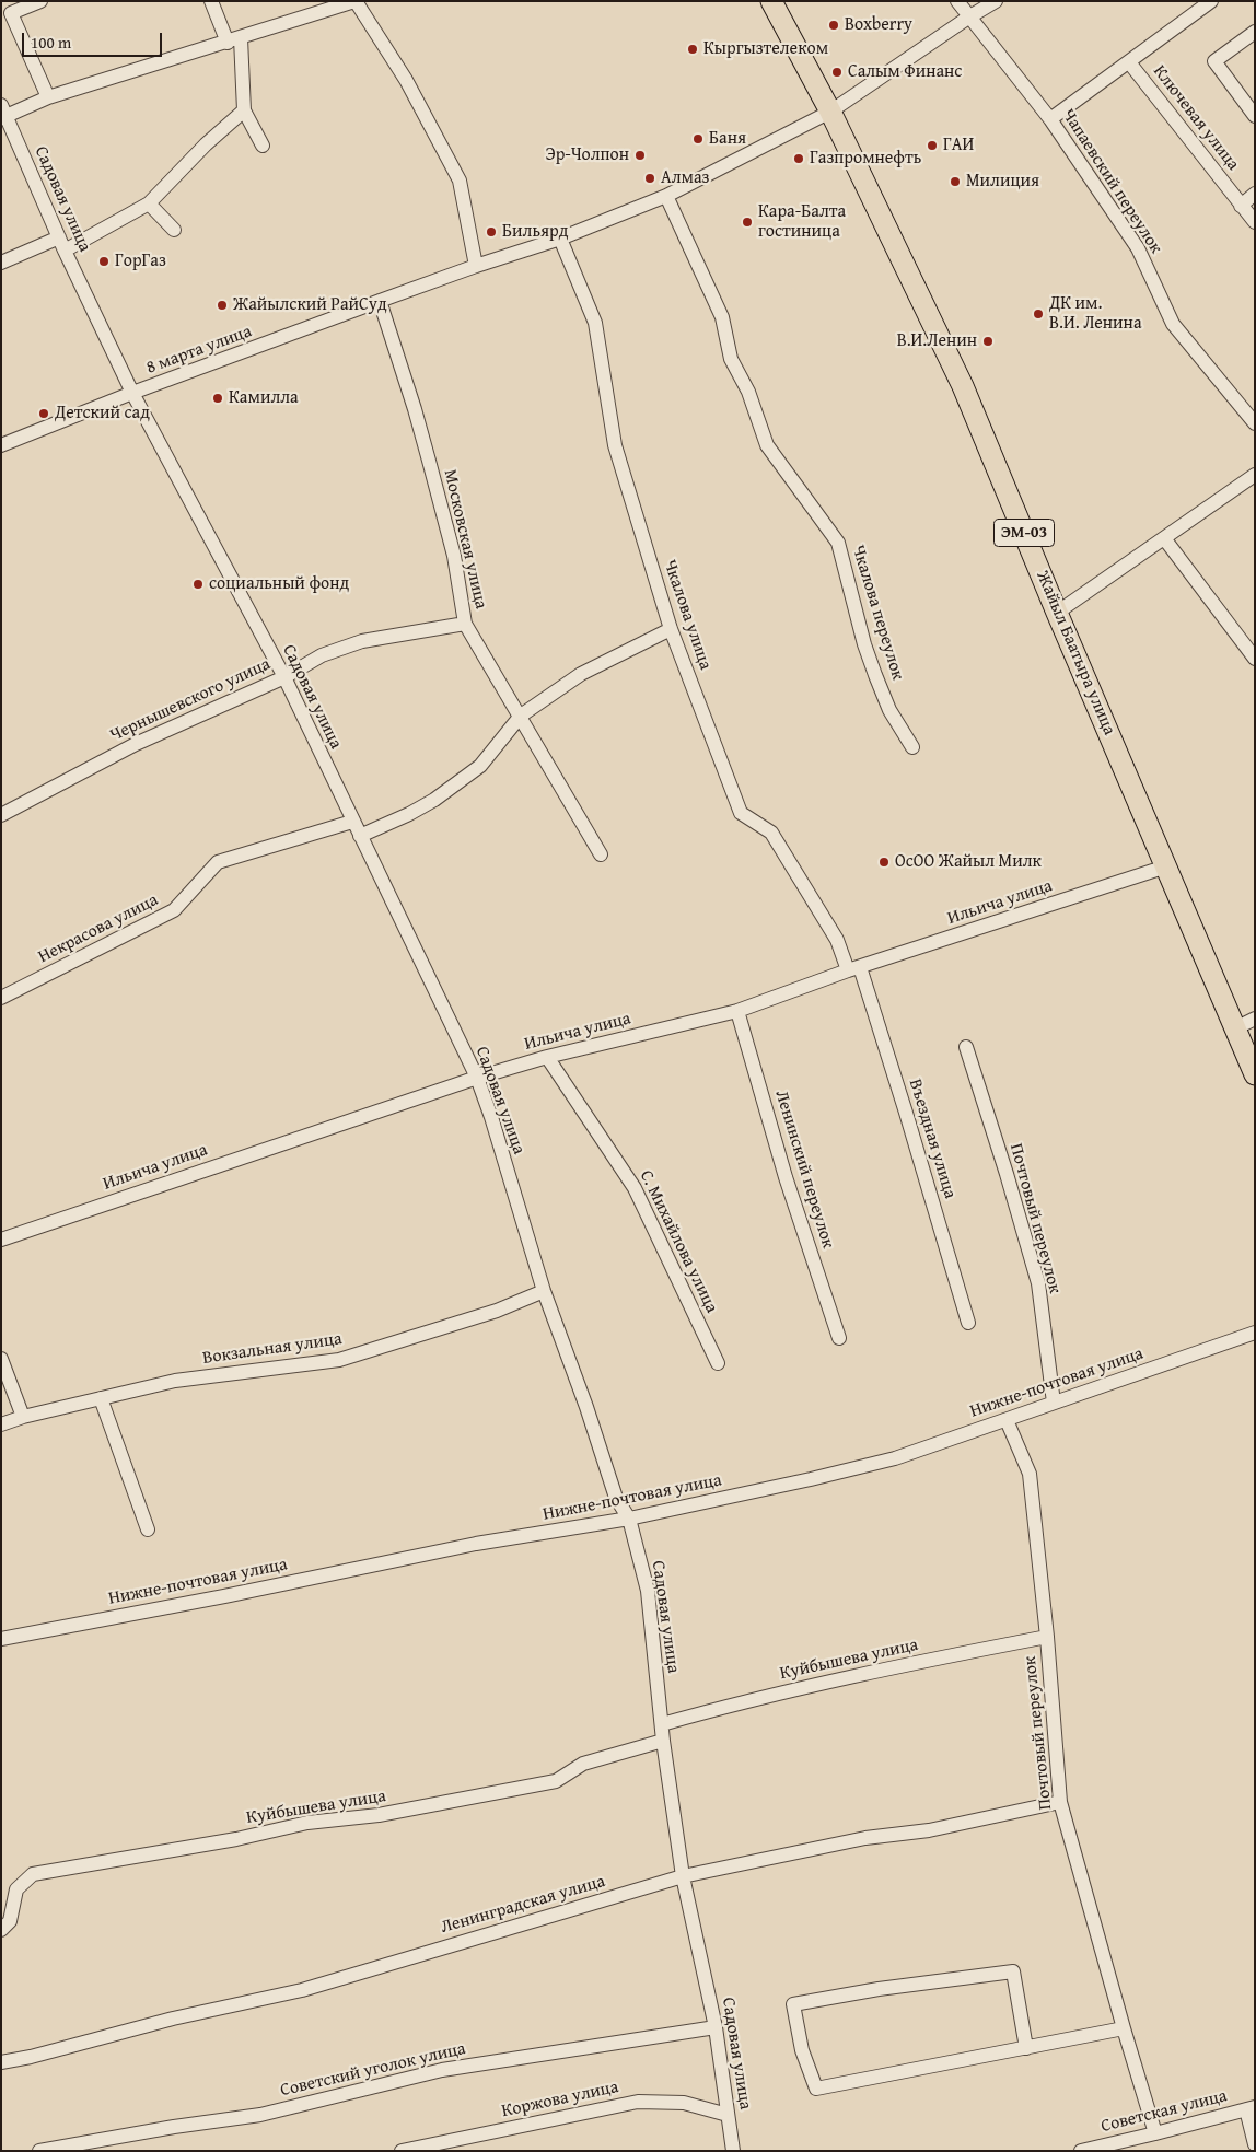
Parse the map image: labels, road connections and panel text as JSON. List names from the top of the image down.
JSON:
{
  "streets": {
    "highway": ["ЭМ-03", "Жайыл Баатыра улица"],
    "street": [
      "Ключевая улица",
      "Чапаевский переулок",
      "Садовая улица",
      "8 марта улица",
      "Московская улица",
      "Чкалова переулок",
      "Чкалова улица",
      "Чернышевского улица",
      "Ильича улица",
      "Некрасова улица",
      "Въездная улица",
      "Ленинский переулок",
      "Почтовый переулок",
      "С. Михайлова улица",
      "Вокзальная улица",
      "Нижне-почтовая улица",
      "Куйбышева улица",
      "Ленинградская улица",
      "Советский уголок улица",
      "Коржова улица",
      "Советская улица"
    ]
  },
  "crossings": [
    ["Ключевая улица", "Чапаевский переулок"],
    ["Чапаевский переулок", "8 марта улица"],
    ["Садовая улица", "8 марта улица"],
    ["Садовая улица", "Чернышевского улица"],
    ["Садовая улица", "Ильича улица"],
    ["Садовая улица", "Некрасова улица"],
    ["Садовая улица", "Вокзальная улица"],
    ["Садовая улица", "Нижне-почтовая улица"],
    ["Садовая улица", "Куйбышева улица"],
    ["Садовая улица", "Ленинградская улица"],
    ["Садовая улица", "Советский уголок улица"],
    ["Садовая улица", "Коржова улица"],
    ["8 марта улица", "Московская улица"],
    ["8 марта улица", "Чкалова переулок"],
    ["8 марта улица", "Чкалова улица"],
    ["8 марта улица", "Жайыл Баатыра улица"],
    ["Московская улица", "Чернышевского улица"],
    ["Чкалова улица", "Ильича улица"],
    ["Чкалова улица", "Въездная улица"],
    ["Жайыл Баатыра улица", "Ильича улица"],
    ["Ильича улица", "Въездная улица"],
    ["Ильича улица", "Ленинский переулок"],
    ["Ильича улица", "С. Михайлова улица"],
    ["Почтовый переулок", "Нижне-почтовая улица"],
    ["Почтовый переулок", "Куйбышева улица"],
    ["Почтовый переулок", "Ленинградская улица"],
    ["Почтовый переулок", "Советская улица"]
  ],
  "places": [
    "Boxberry",
    "Кыргызтелеком",
    "Салым Финанс",
    "Баня",
    "ГАИ",
    "Эр-Чолпон",
    "Газпромнефть",
    "Алмаз",
    "Милиция",
    "Кара-Балта гостиница",
    "Бильярд",
    "ГорГаз",
    "Жайылский РайСуд",
    "ДК им. В.И. Ленина",
    "В.И.Ленин",
    "Камилла",
    "Детский сад",
    "социальный фонд",
    "ОсОО Жайыл Милк"
  ],
  "scale_bar": "100 m"
}
